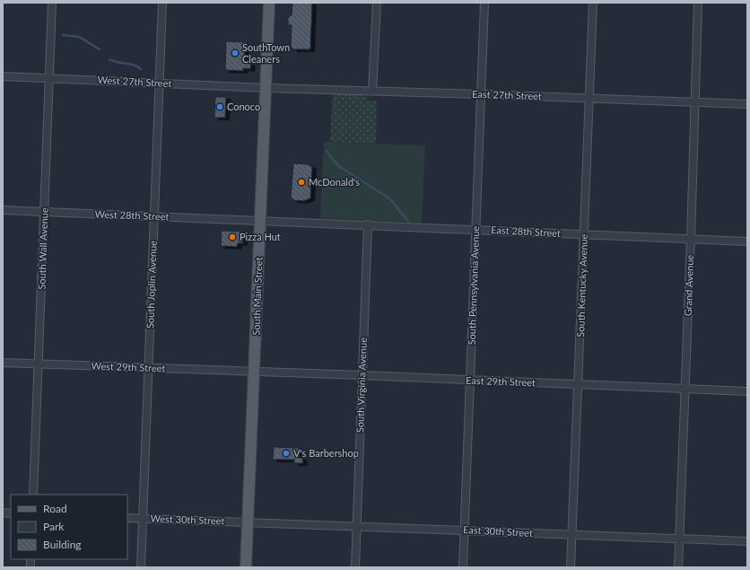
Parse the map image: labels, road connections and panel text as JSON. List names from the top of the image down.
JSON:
{
  "streets": {
    "main road": ["South Main Street"],
    "street": [
      "West 27th Street",
      "East 27th Street",
      "West 28th Street",
      "East 28th Street",
      "South Wall Avenue",
      "South Joplin Avenue",
      "South Pennsylvania Avenue",
      "South Kentucky Avenue",
      "Grand Avenue",
      "West 29th Street",
      "East 29th Street",
      "South Virginia Avenue",
      "West 30th Street",
      "East 30th Street"
    ]
  },
  "crossings": [
    ["West 27th Street", "East 27th Street"],
    ["West 27th Street", "South Wall Avenue"],
    ["West 27th Street", "South Joplin Avenue"],
    ["West 27th Street", "South Main Street"],
    ["East 27th Street", "South Pennsylvania Avenue"],
    ["East 27th Street", "South Kentucky Avenue"],
    ["East 27th Street", "Grand Avenue"],
    ["East 27th Street", "South Main Street"],
    ["West 28th Street", "East 28th Street"],
    ["West 28th Street", "South Wall Avenue"],
    ["West 28th Street", "South Joplin Avenue"],
    ["West 28th Street", "South Main Street"],
    ["East 28th Street", "South Pennsylvania Avenue"],
    ["East 28th Street", "South Kentucky Avenue"],
    ["East 28th Street", "Grand Avenue"],
    ["East 28th Street", "South Main Street"],
    ["East 28th Street", "South Virginia Avenue"],
    ["South Wall Avenue", "West 29th Street"],
    ["South Joplin Avenue", "West 29th Street"],
    ["South Joplin Avenue", "West 30th Street"],
    ["South Pennsylvania Avenue", "East 29th Street"],
    ["South Pennsylvania Avenue", "East 30th Street"],
    ["South Kentucky Avenue", "East 29th Street"],
    ["South Kentucky Avenue", "East 30th Street"],
    ["Grand Avenue", "East 29th Street"],
    ["Grand Avenue", "East 30th Street"],
    ["South Main Street", "West 29th Street"],
    ["South Main Street", "East 29th Street"],
    ["South Main Street", "West 30th Street"],
    ["South Main Street", "East 30th Street"],
    ["West 29th Street", "East 29th Street"],
    ["East 29th Street", "South Virginia Avenue"],
    ["South Virginia Avenue", "East 30th Street"],
    ["West 30th Street", "East 30th Street"]
  ],
  "places": [
    "SouthTown Cleaners",
    "Conoco",
    "McDonald's",
    "Pizza Hut",
    "V's Barbershop"
  ],
  "legend": ["Road", "Park", "Building"]
}
